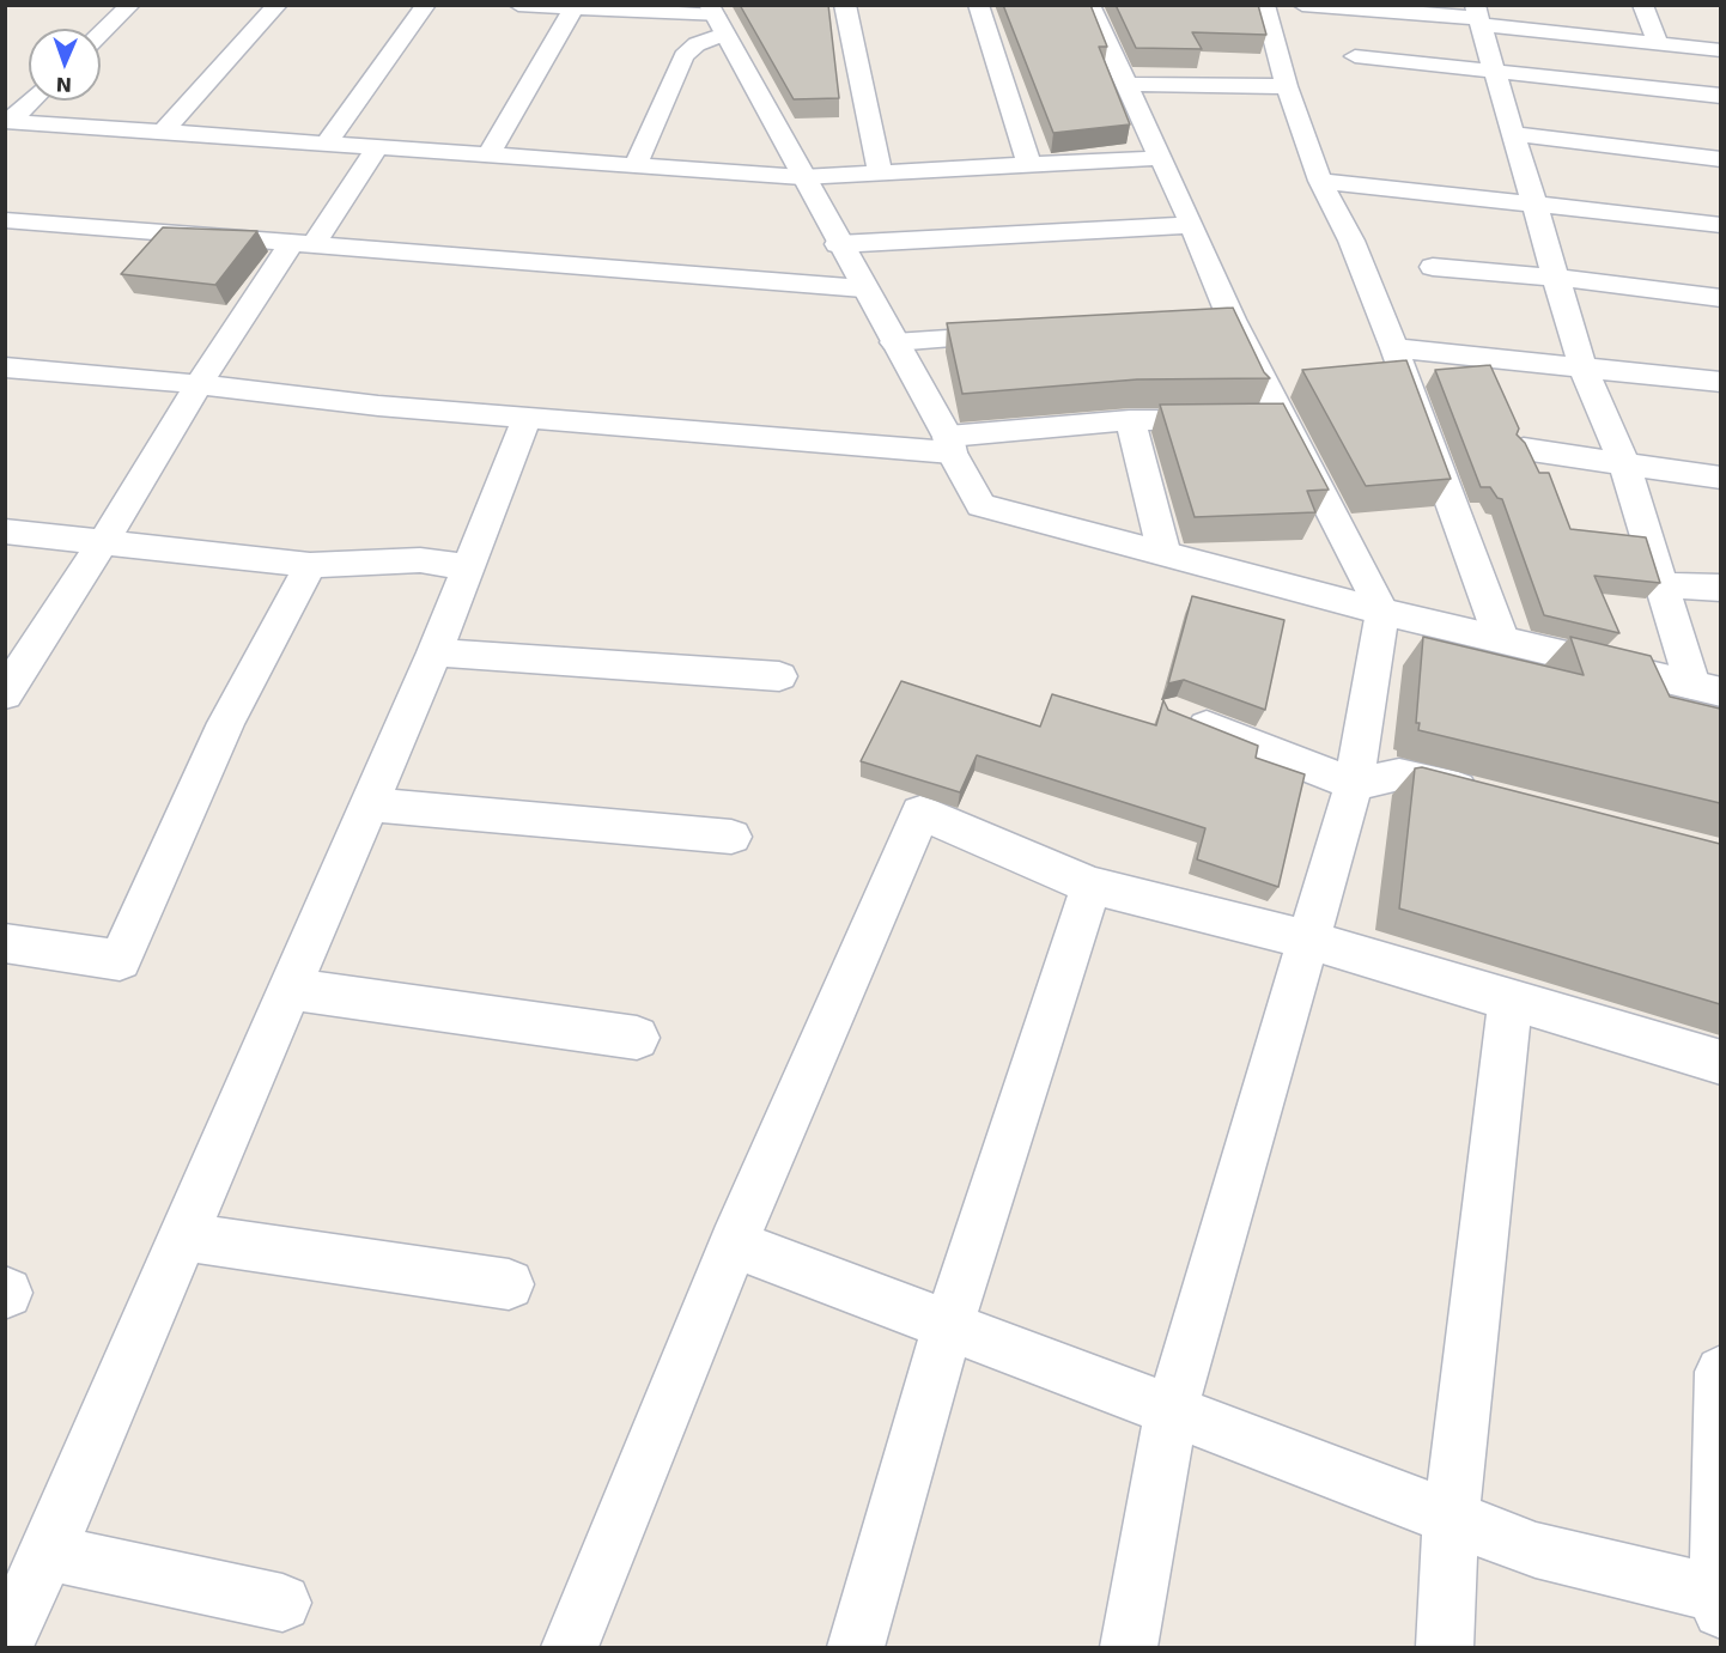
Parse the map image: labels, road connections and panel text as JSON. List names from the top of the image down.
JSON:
{
  "north": "bottom"
}
